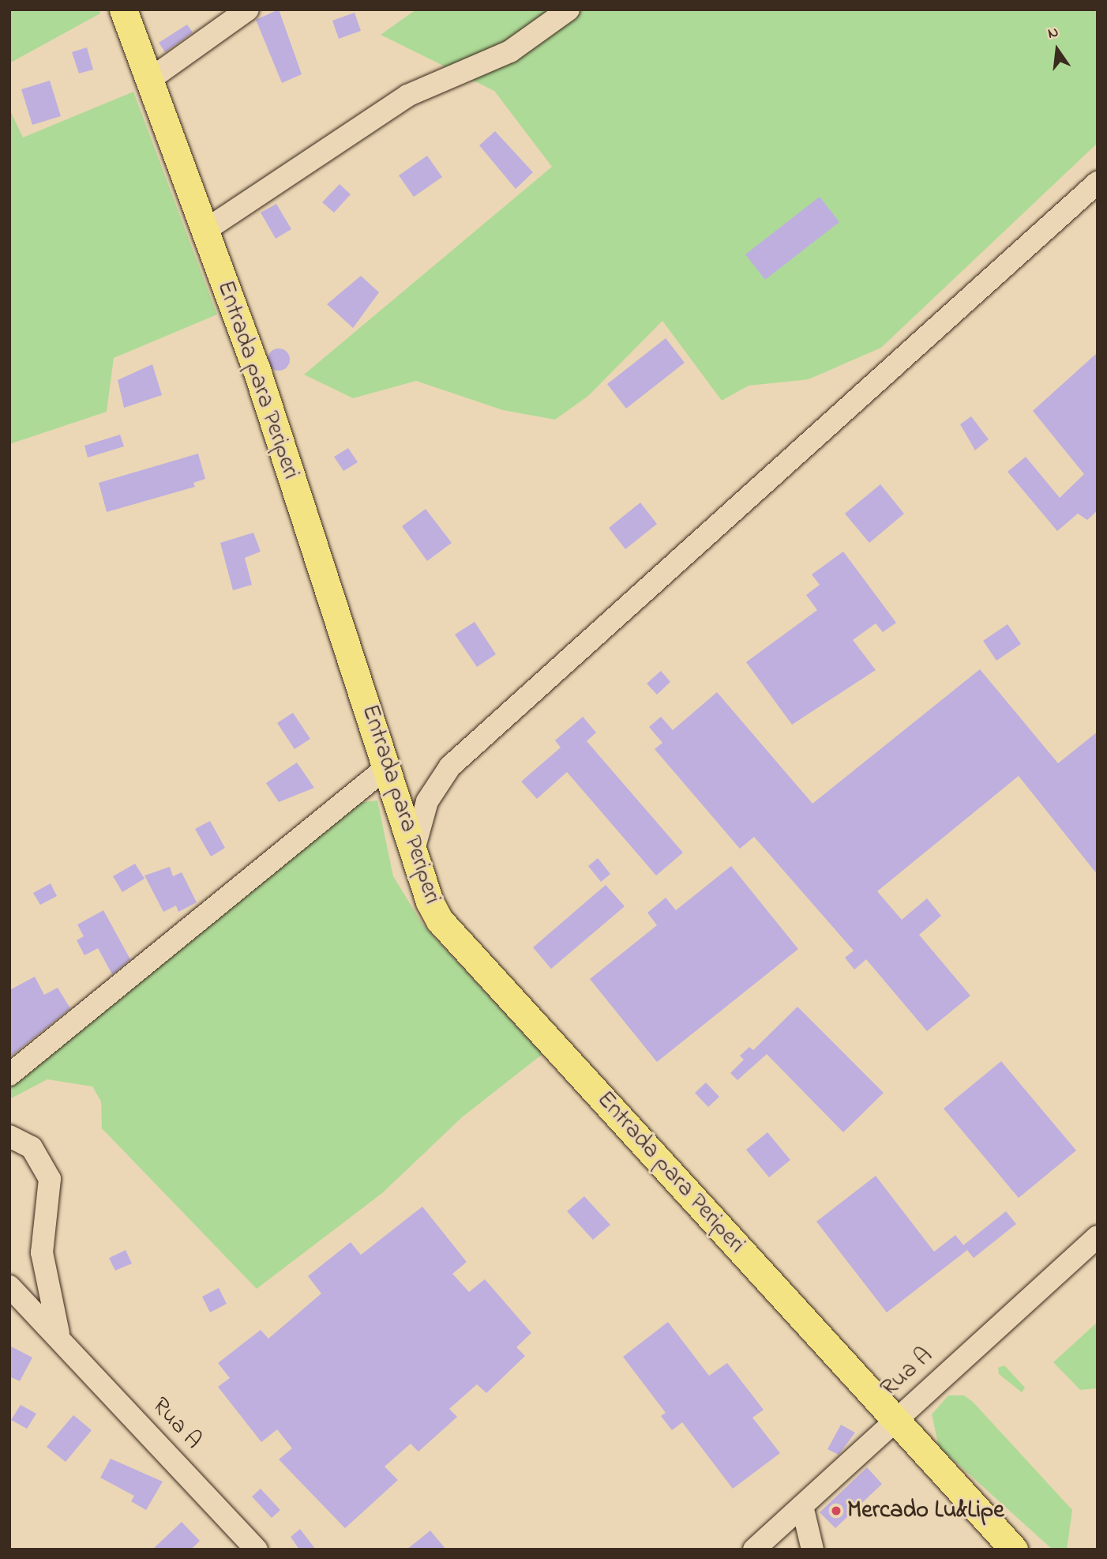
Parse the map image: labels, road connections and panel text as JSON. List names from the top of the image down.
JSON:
{
  "streets": {
    "main road": ["Entrada para Periperi"],
    "street": ["Rua A"]
  },
  "crossings": [
    ["Entrada para Periperi", "Rua A"]
  ],
  "places": ["Mercado Lu&Lipe"],
  "north": "top"
}
